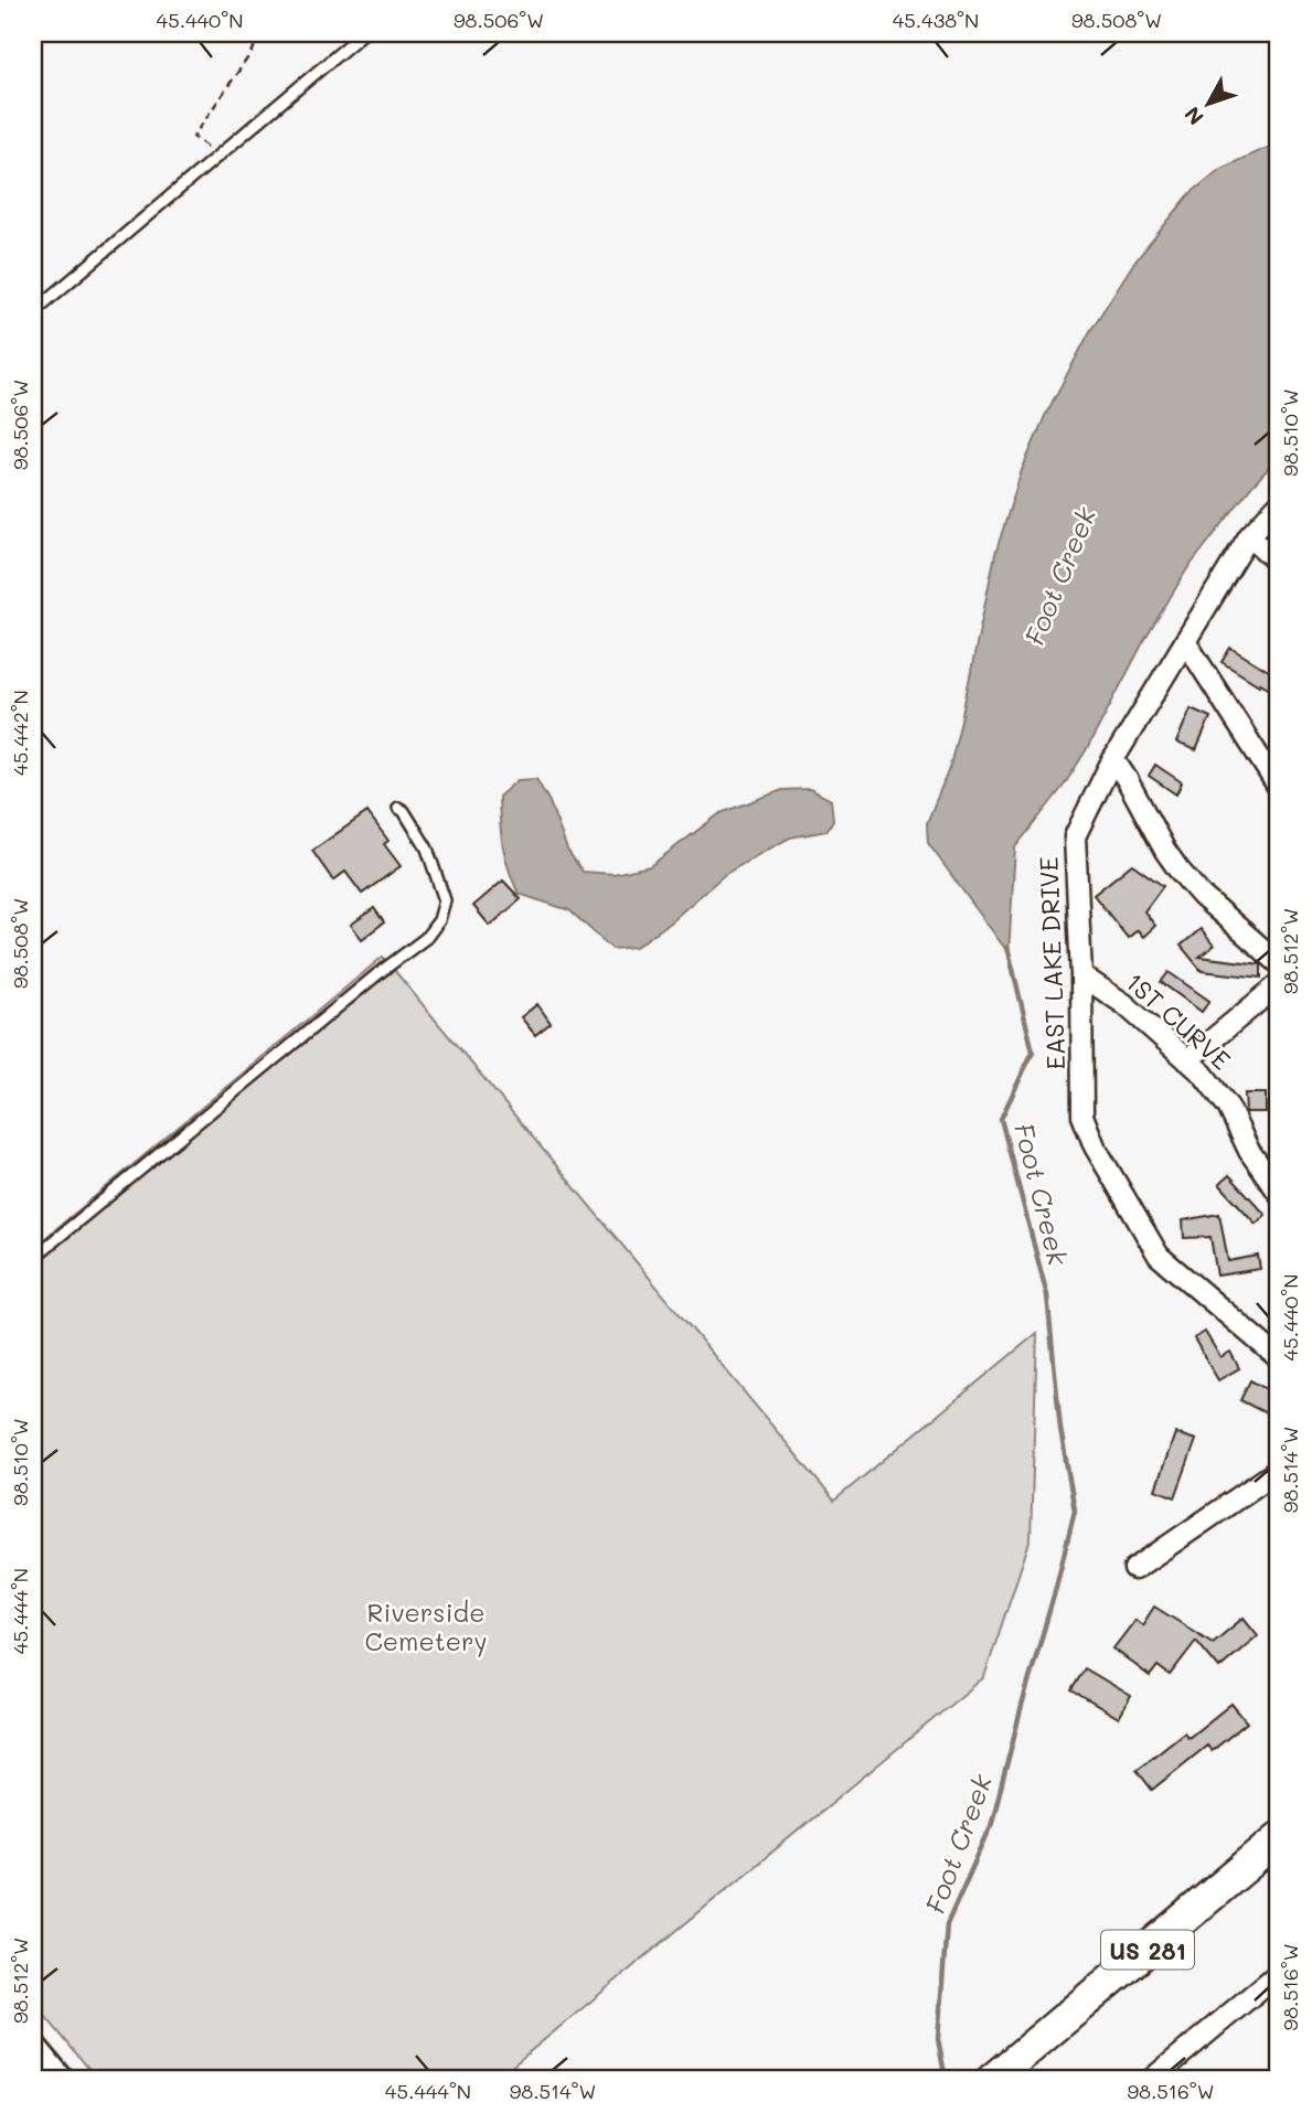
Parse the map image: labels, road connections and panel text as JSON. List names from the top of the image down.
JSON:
{
  "streets": {
    "highway": ["US 281"],
    "street": ["EAST LAKE DRIVE", "1ST CURVE"]
  },
  "crossings": [
    ["EAST LAKE DRIVE", "1ST CURVE"]
  ],
  "water": ["Foot Creek"],
  "parks": ["Riverside Cemetery"],
  "north": "bottom left",
  "coordinates": [
    "45.440°N",
    "98.506°W",
    "45.438°N",
    "98.508°W",
    "98.510°W",
    "45.442°N",
    "98.512°W",
    "98.514°W",
    "45.444°N",
    "98.516°W"
  ]
}
